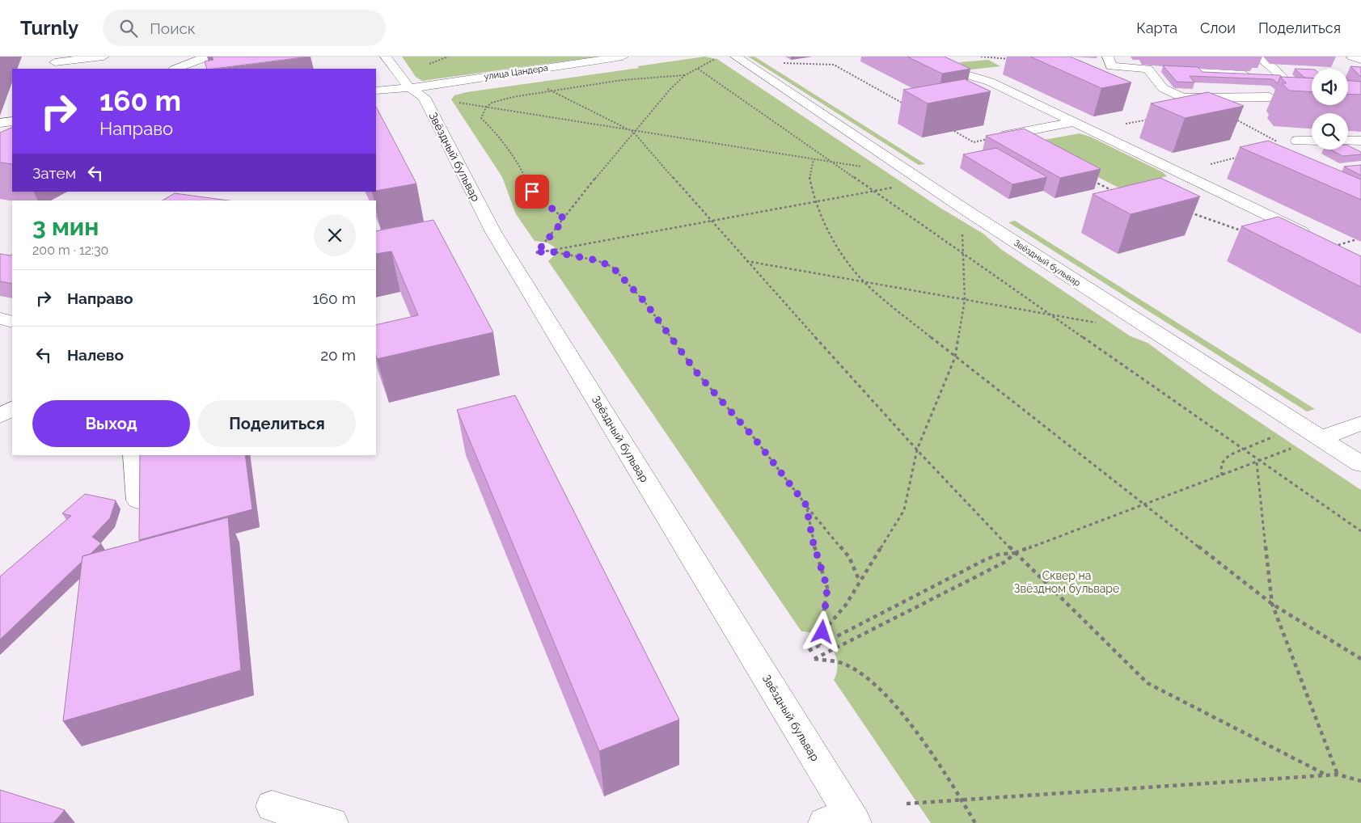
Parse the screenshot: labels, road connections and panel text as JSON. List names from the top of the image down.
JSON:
{
  "streets": {
    "street": ["улица Цандера", "Звёздный бульвар"]
  },
  "crossings": [
    ["улица Цандера", "Звёздный бульвар"]
  ],
  "parks": ["Сквер на Звёздном бульваре"],
  "page": {
    "header": "Turnly",
    "search": "Поиск",
    "nav": ["Карта", "Слои", "Поделиться"],
    "turn": ["160 m", "Направо"],
    "then": "Затем",
    "heading": ["3 мин", "200 m · 12:30"],
    "list": [
      {
        "name": "Направо",
        "value": "160 m"
      },
      {
        "name": "Налево",
        "value": "20 m"
      }
    ],
    "buttons": ["Выход", "Поделиться"]
  }
}
